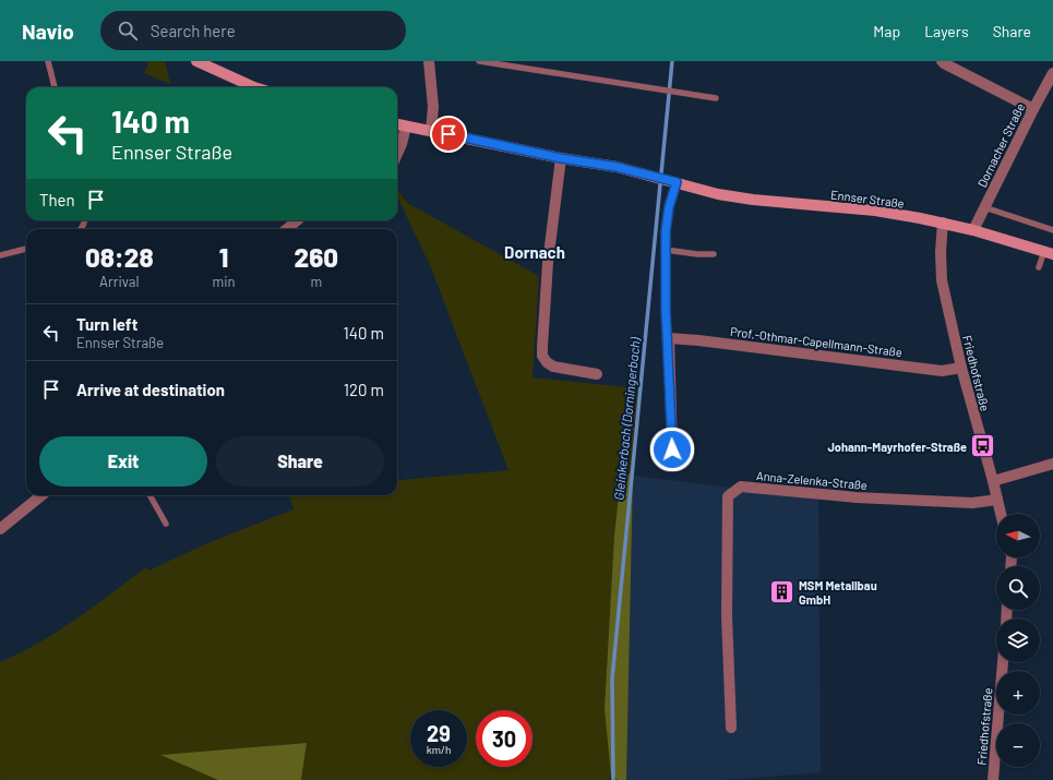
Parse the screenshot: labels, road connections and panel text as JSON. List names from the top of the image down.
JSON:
{
  "streets": {
    "street": [
      "Dornacher Straße",
      "Ennser Straße",
      "Prof.-Othmar-Capellmann-Straße",
      "Friedhofstraße",
      "Anna-Zelenka-Straße"
    ]
  },
  "crossings": [
    ["Dornacher Straße", "Ennser Straße"],
    ["Ennser Straße", "Friedhofstraße"],
    ["Prof.-Othmar-Capellmann-Straße", "Friedhofstraße"],
    ["Friedhofstraße", "Anna-Zelenka-Straße"]
  ],
  "districts": ["Dornach"],
  "water": ["Gleinkerbach (Dorningerbach)"],
  "places": {
    "bus stop": ["Johann-Mayrhofer-Straße"],
    "building": ["MSM Metallbau GmbH"]
  },
  "north": "left",
  "page": {
    "header": "Navio",
    "search": "Search here",
    "nav": ["Map", "Layers", "Share"],
    "turn": ["140 m", "Ennser Straße"],
    "then": "Then",
    "eta": [
      "08:28",
      "Arrival",
      "1",
      "min",
      "260",
      "m"
    ],
    "list": [
      {
        "name": "Turn left",
        "note": "Ennser Straße",
        "value": "140 m"
      },
      {
        "name": "Arrive at destination",
        "value": "120 m"
      }
    ],
    "buttons": ["Exit", "Share"],
    "map_buttons": ["+", "−"],
    "speed": "29 km/h",
    "limit": "30"
  }
}
